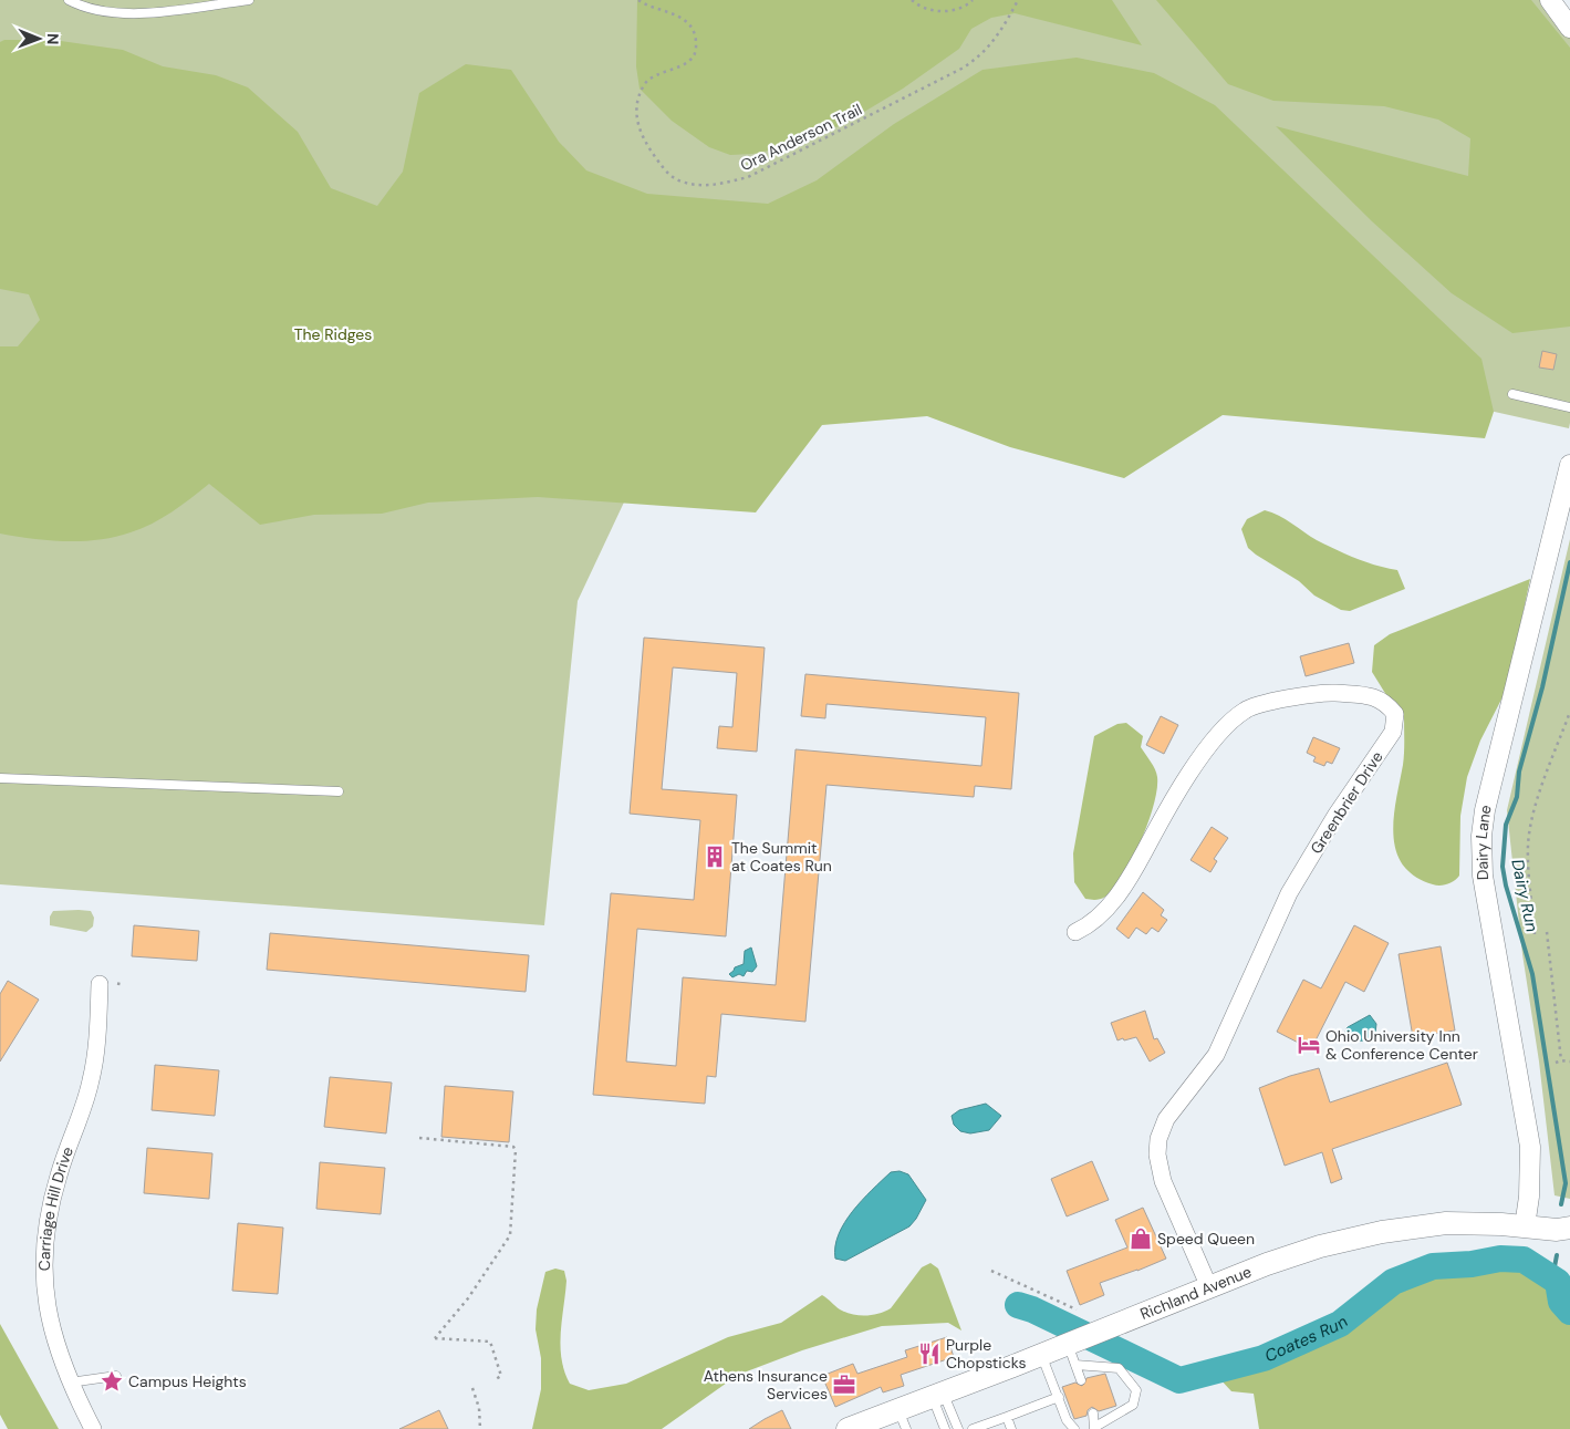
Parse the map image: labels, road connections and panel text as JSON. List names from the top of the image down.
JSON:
{
  "streets": {
    "main road": ["Richland Avenue"],
    "street": ["Greenbrier Drive", "Dairy Lane", "Carriage Hill Drive"],
    "path": ["Ora Anderson Trail"]
  },
  "crossings": [
    ["Greenbrier Drive", "Richland Avenue"],
    ["Dairy Lane", "Richland Avenue"]
  ],
  "water": ["Dairy Run", "Coates Run"],
  "parks": ["The Ridges"],
  "places": {
    "building": ["The Summit at Coates Run"],
    "hotel": ["Ohio University Inn & Conference Center"],
    "shop": ["Speed Queen"],
    "restaurant": ["Purple Chopsticks"],
    "place": ["Campus Heights"],
    "office": ["Athens Insurance Services"]
  },
  "north": "right"
}
